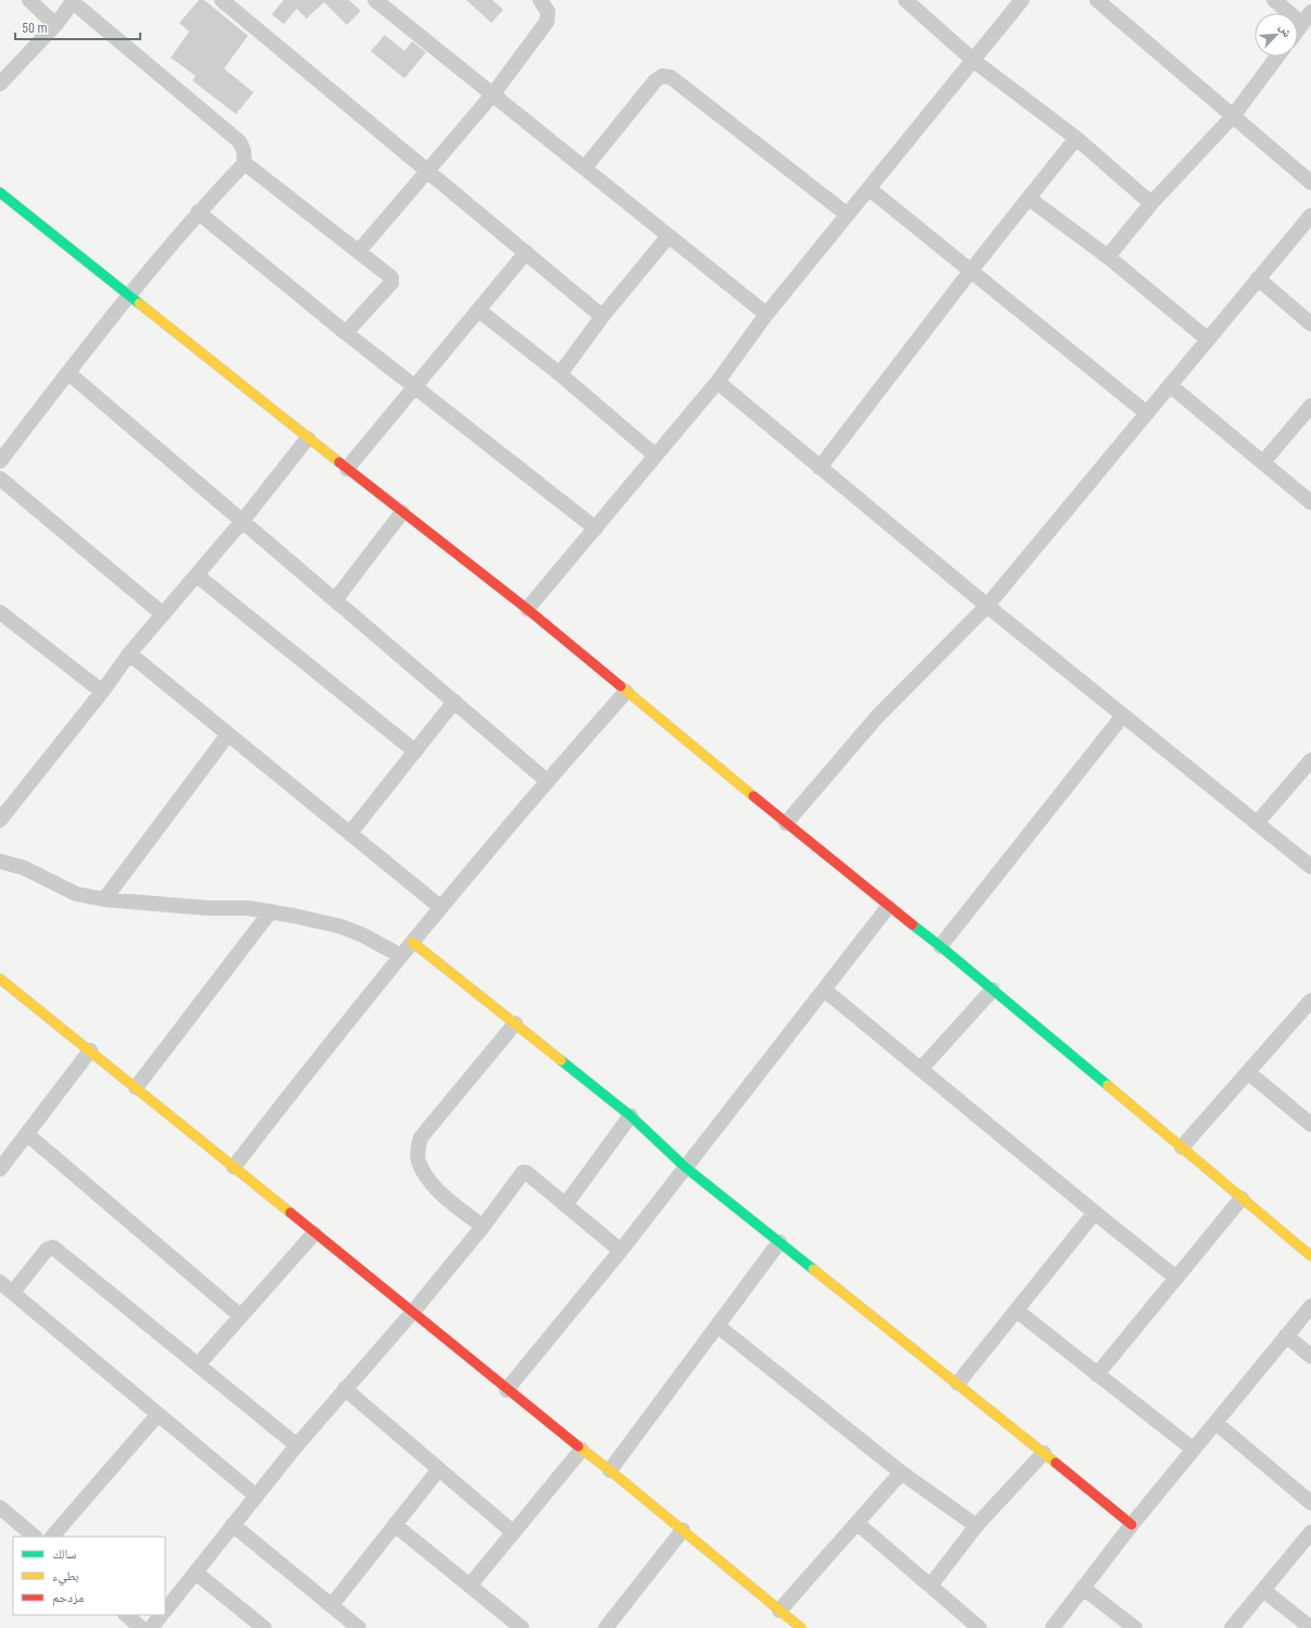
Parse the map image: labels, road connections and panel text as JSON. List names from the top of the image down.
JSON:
{
  "legend": ["سالك", "بطيء", "مزدحم"],
  "scale_bar": "50 m",
  "north": "top right"
}
